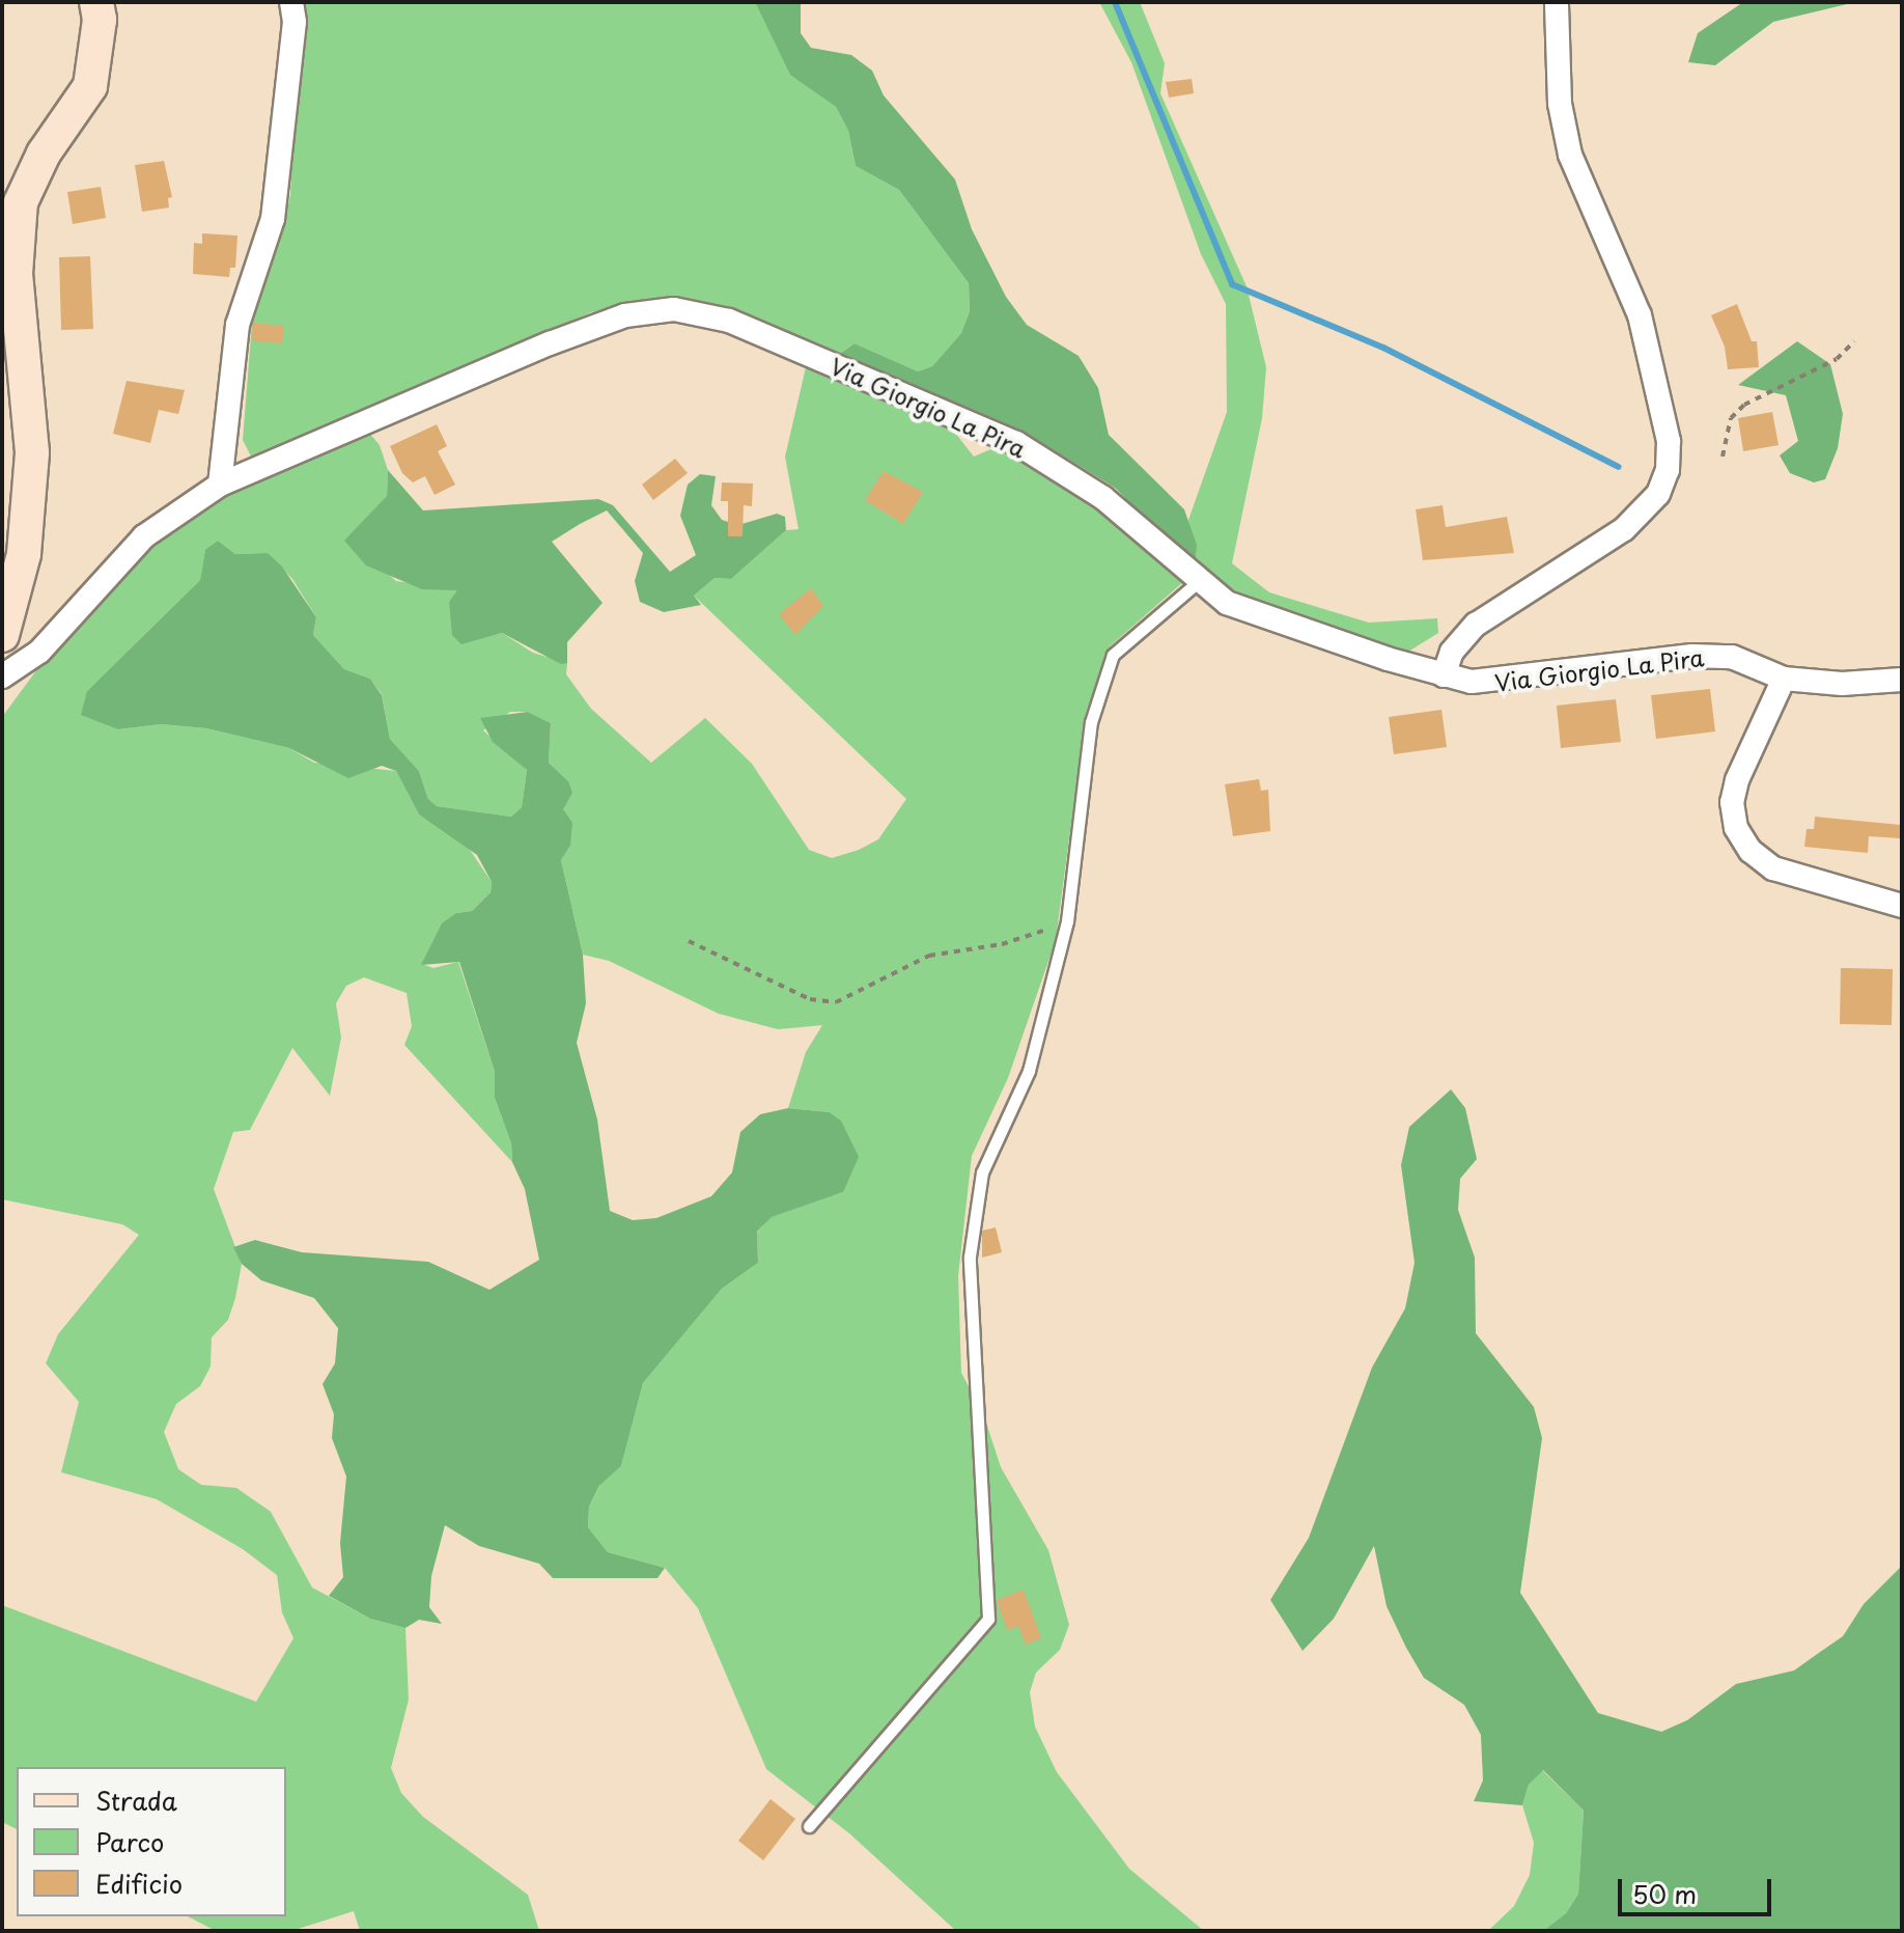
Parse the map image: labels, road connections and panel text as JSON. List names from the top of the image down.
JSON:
{
  "streets": {
    "street": ["Via Giorgio La Pira"]
  },
  "legend": ["Strada", "Parco", "Edificio"],
  "scale_bar": "50 m"
}
